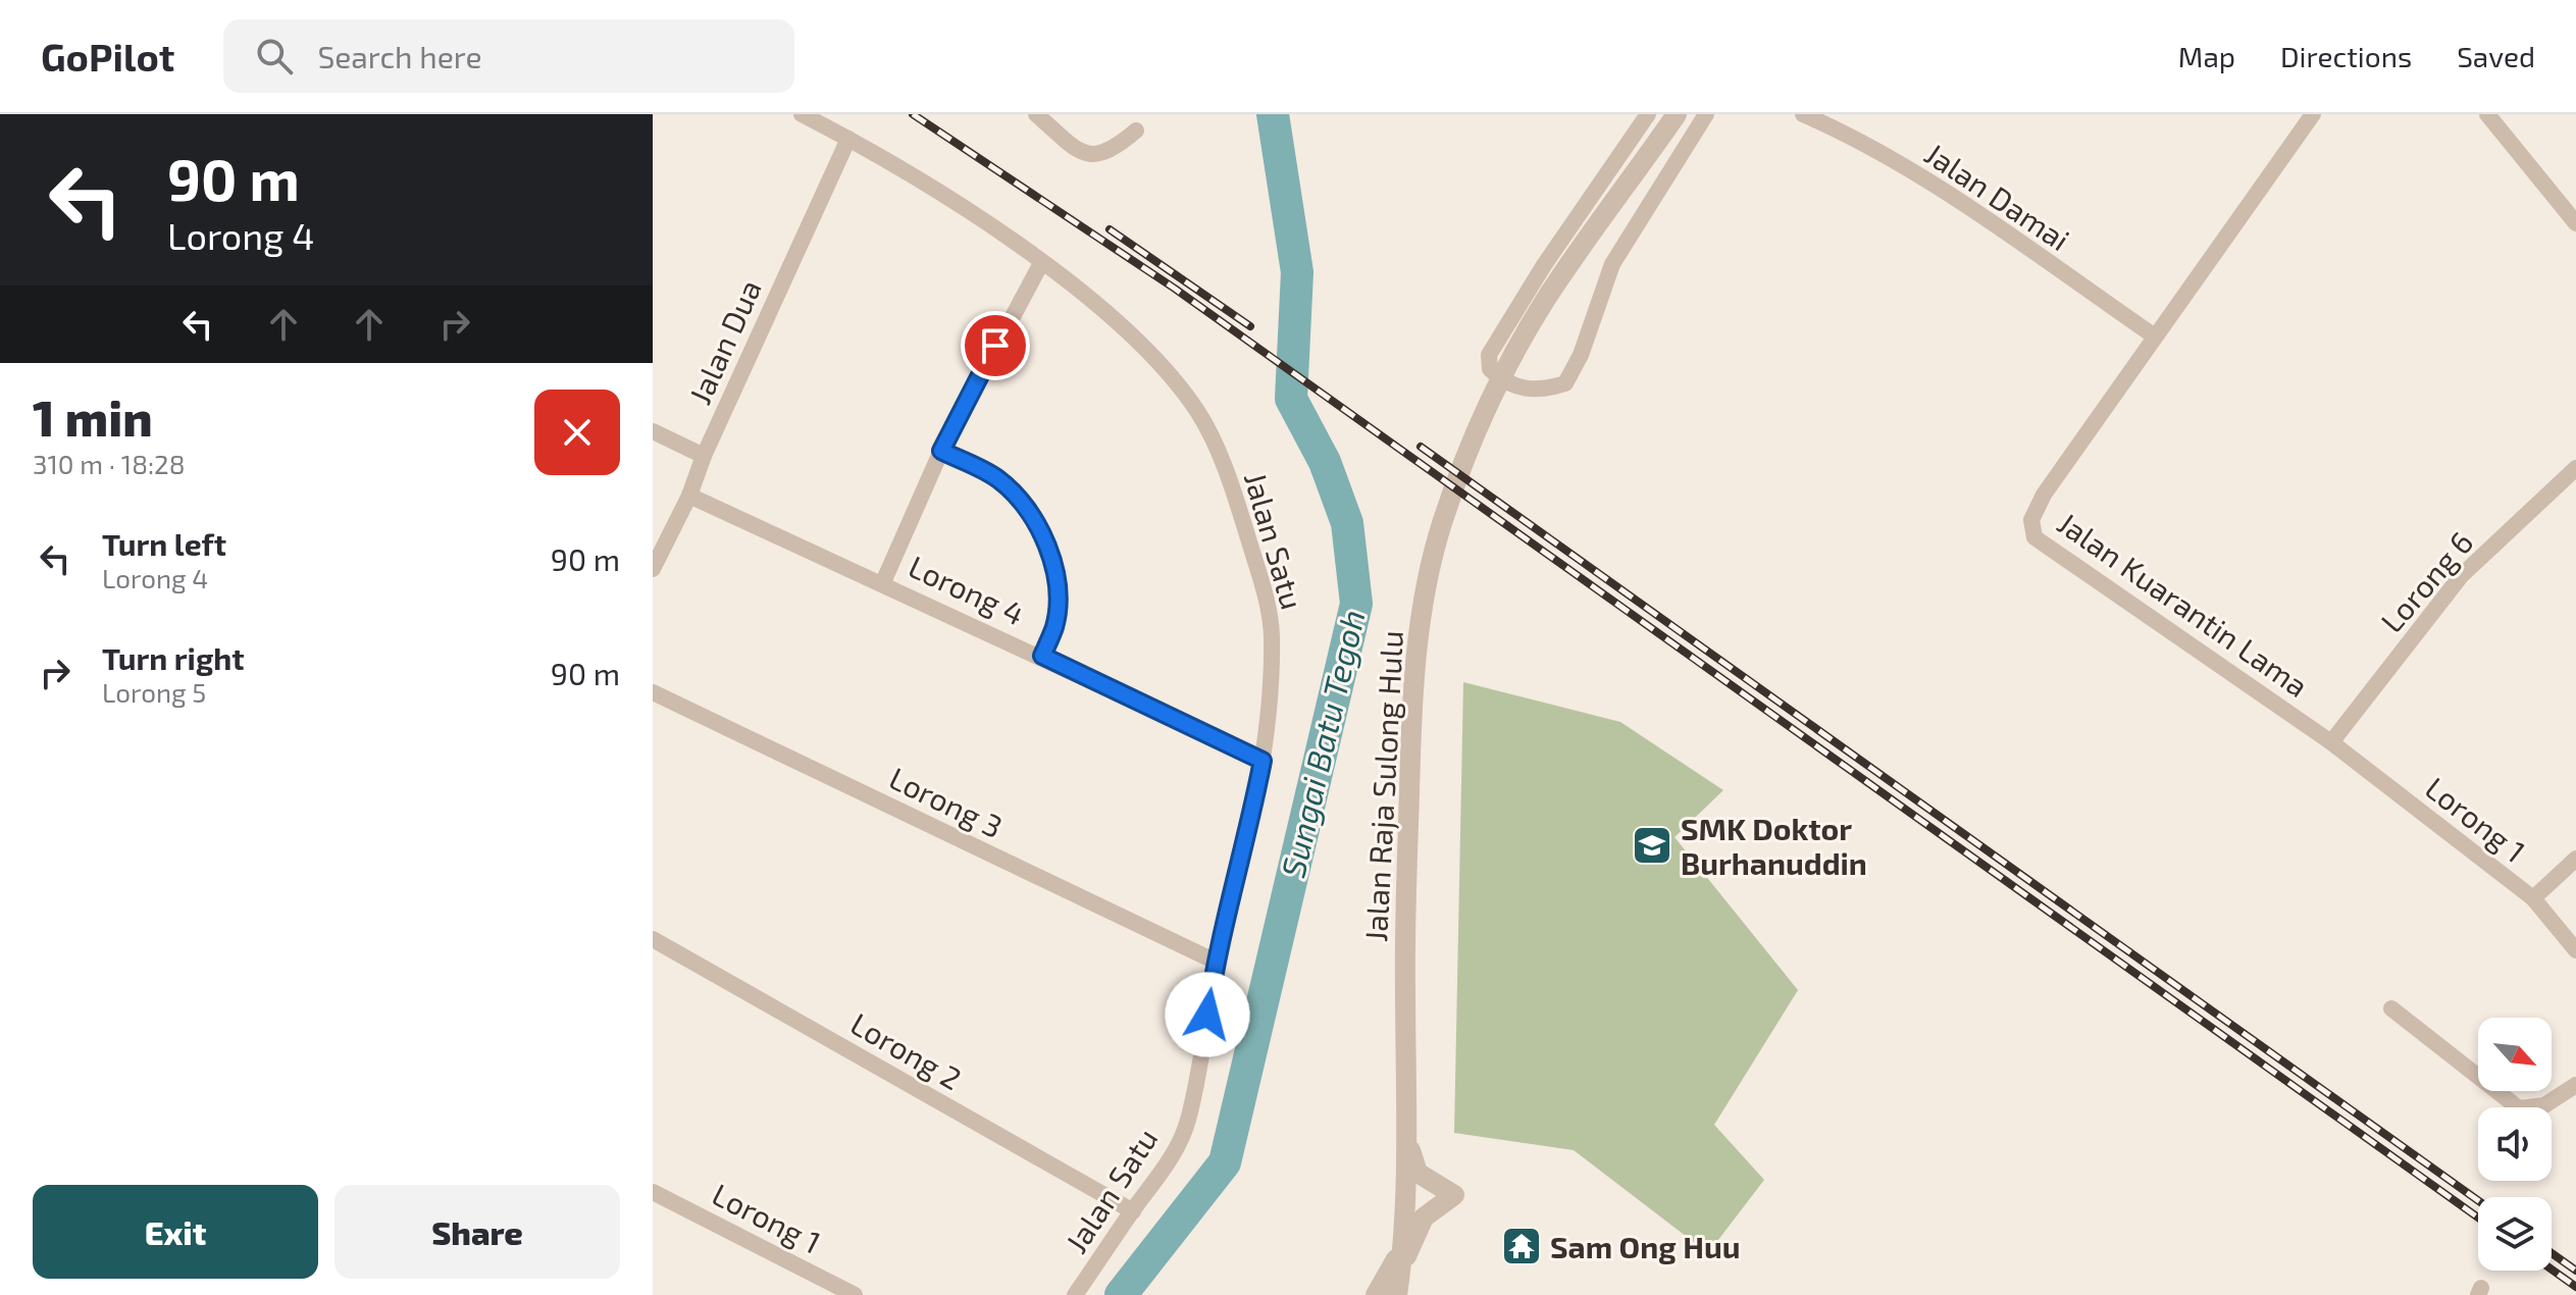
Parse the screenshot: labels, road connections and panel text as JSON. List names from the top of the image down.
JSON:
{
  "streets": {
    "street": [
      "Jalan Damai",
      "Jalan Dua",
      "Jalan Satu",
      "Lorong 6",
      "Lorong 4",
      "Jalan Kuarantin Lama",
      "Jalan Raja Sulong Hulu",
      "Lorong 3",
      "Lorong 1",
      "Lorong 2"
    ]
  },
  "crossings": [
    ["Jalan Damai", "Jalan Kuarantin Lama"],
    ["Jalan Dua", "Jalan Satu"],
    ["Jalan Dua", "Lorong 4"],
    ["Jalan Satu", "Lorong 4"],
    ["Jalan Satu", "Lorong 3"],
    ["Jalan Satu", "Lorong 2"],
    ["Lorong 6", "Jalan Kuarantin Lama"],
    ["Lorong 6", "Lorong 1"],
    ["Jalan Kuarantin Lama", "Lorong 1"]
  ],
  "water": ["Sungai Batu Tegoh"],
  "places": {
    "school or university": ["SMK Doktor Burhanuddin"],
    "temple": ["Sam Ong Huu"]
  },
  "north": "bottom right",
  "page": {
    "header": "GoPilot",
    "search": "Search here",
    "nav": ["Map", "Directions", "Saved"],
    "turn": ["90 m", "Lorong 4"],
    "heading": ["1 min", "310 m · 18:28"],
    "list": [
      {
        "name": "Turn left",
        "note": "Lorong 4",
        "value": "90 m"
      },
      {
        "name": "Turn right",
        "note": "Lorong 5",
        "value": "90 m"
      }
    ],
    "buttons": ["Exit", "Share"]
  }
}
